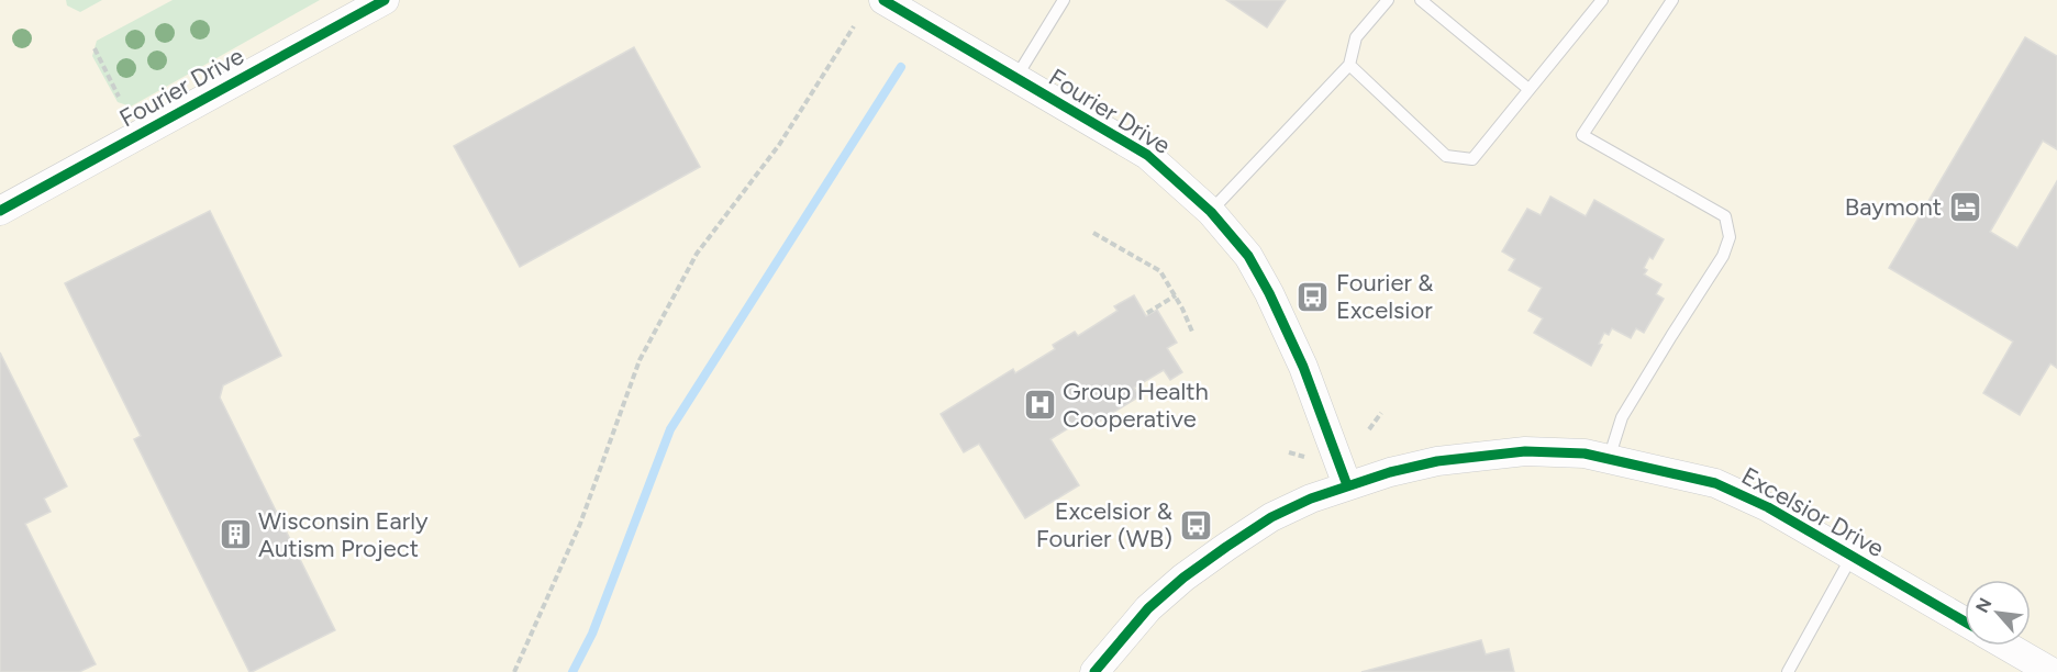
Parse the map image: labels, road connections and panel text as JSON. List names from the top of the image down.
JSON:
{
  "streets": {
    "street": ["Fourier Drive", "Excelsior Drive"]
  },
  "crossings": [
    ["Fourier Drive", "Excelsior Drive"]
  ],
  "places": {
    "hotel": ["Baymont"],
    "bus stop": ["Fourier & Excelsior", "Excelsior & Fourier (WB)"],
    "hospital": ["Group Health Cooperative"],
    "building": ["Wisconsin Early Autism Project"]
  },
  "north": "top left"
}
